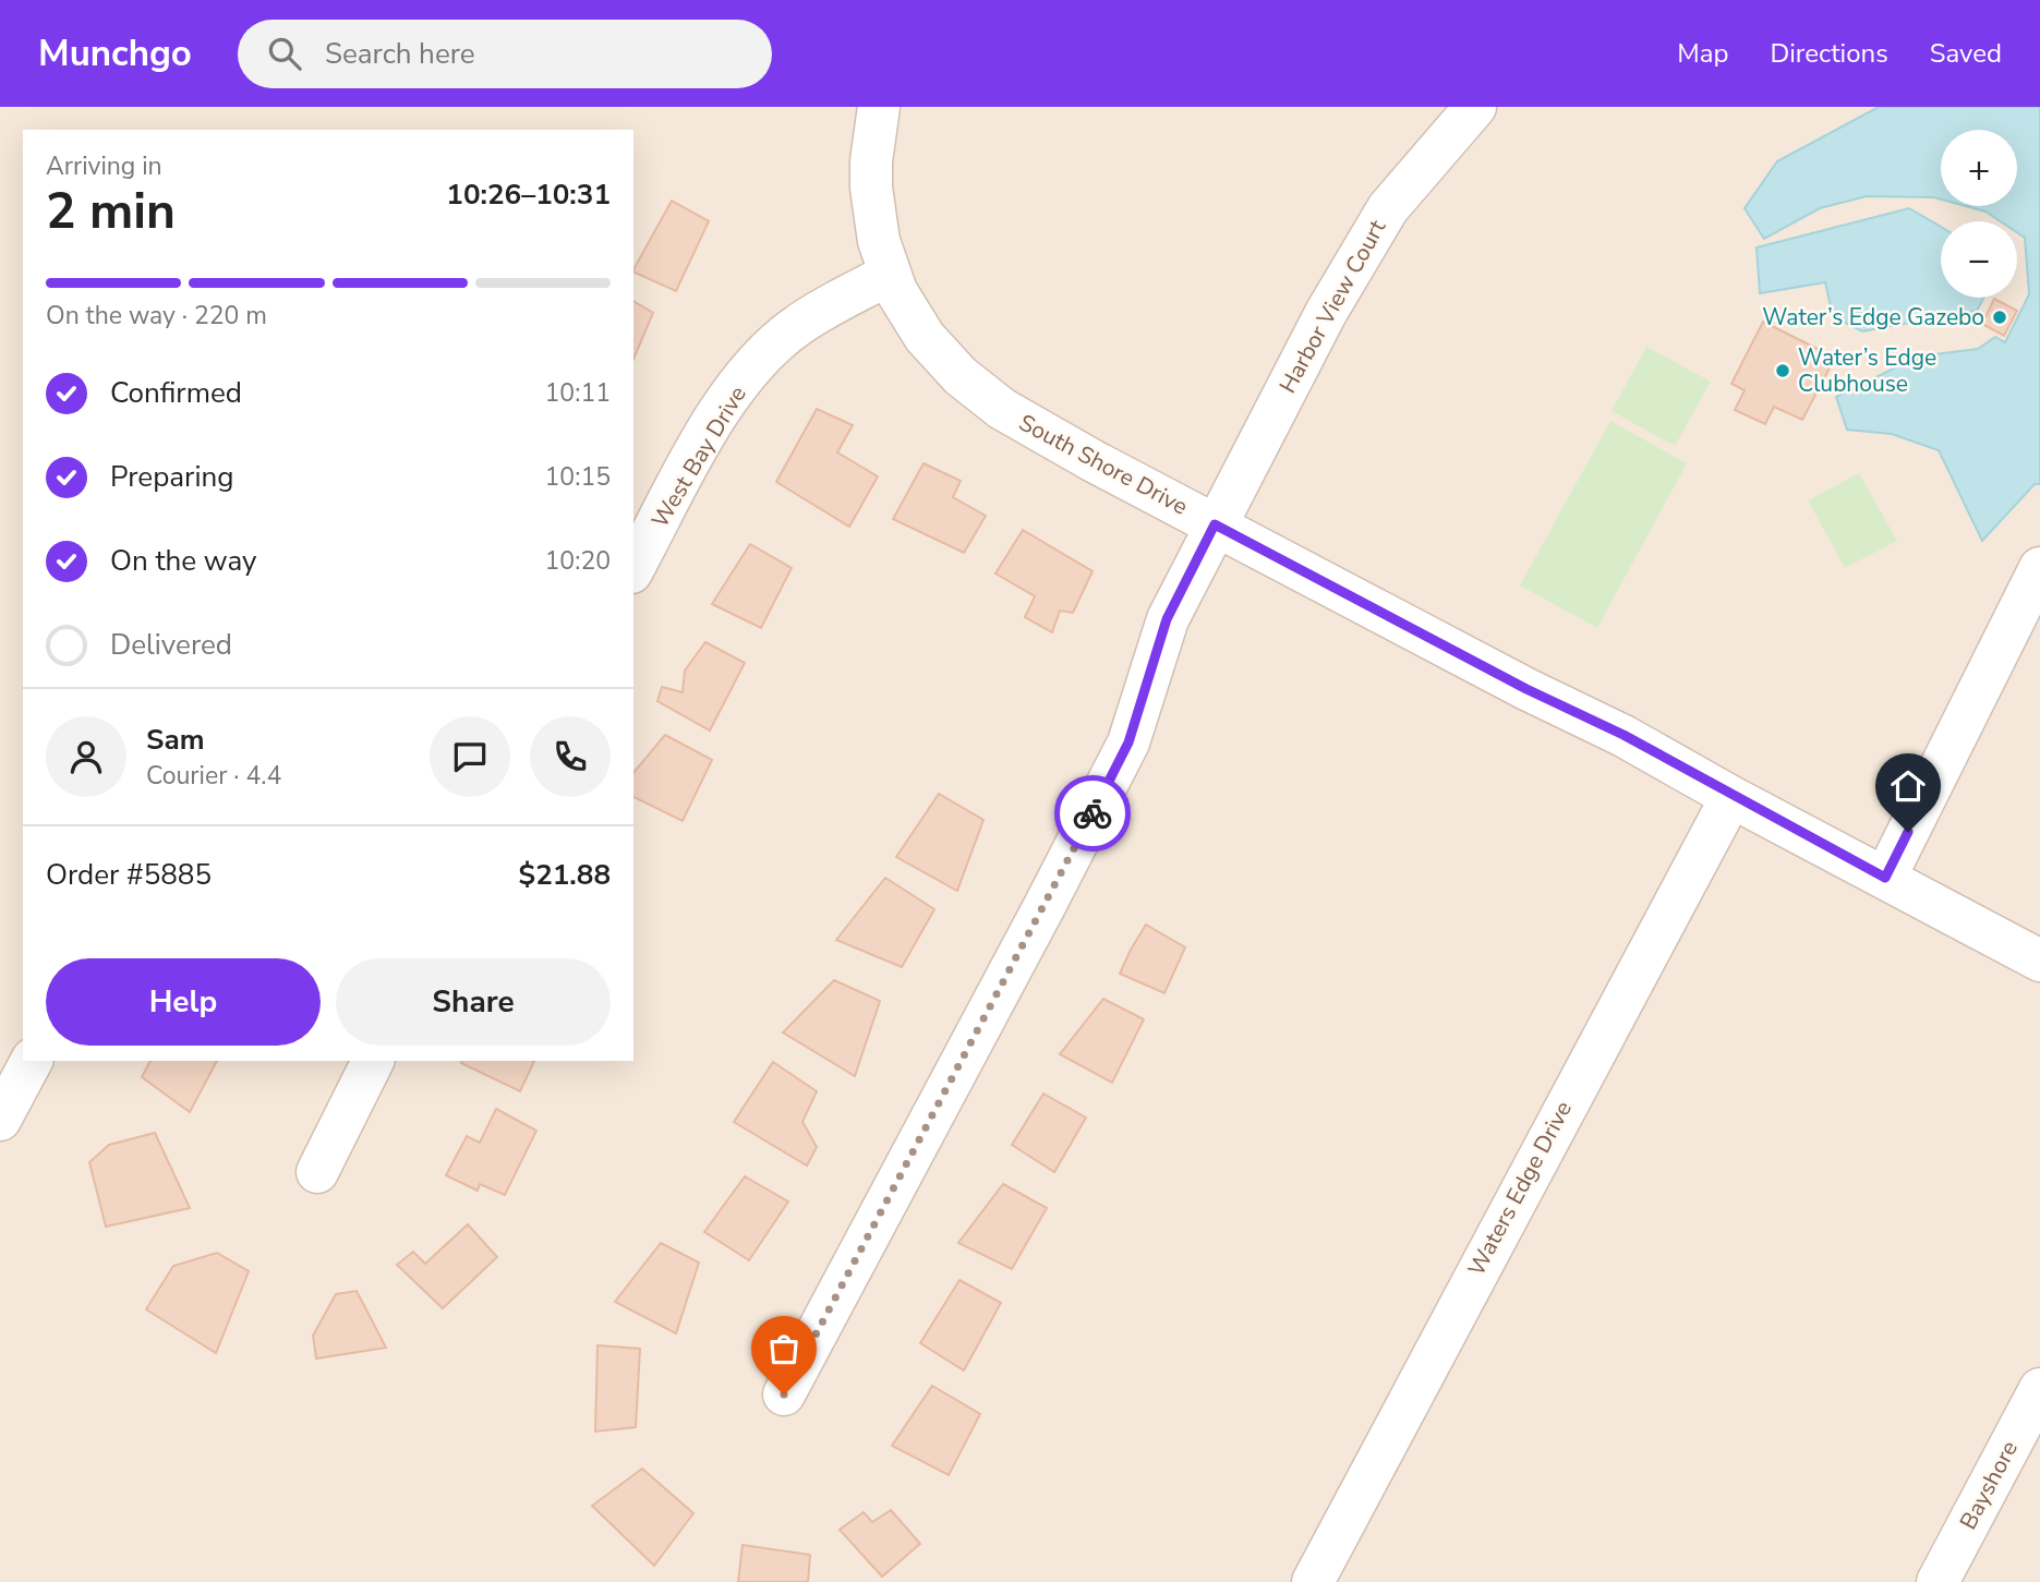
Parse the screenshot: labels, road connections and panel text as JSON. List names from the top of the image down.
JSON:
{
  "streets": {
    "street": [
      "Harbor View Court",
      "West Bay Drive",
      "South Shore Drive",
      "Waters Edge Drive",
      "Bayshore"
    ]
  },
  "crossings": [
    ["Harbor View Court", "South Shore Drive"],
    ["West Bay Drive", "South Shore Drive"],
    ["South Shore Drive", "Waters Edge Drive"]
  ],
  "places": ["Water’s Edge Gazebo", "Water’s Edge Clubhouse"],
  "page": {
    "header": "Munchgo",
    "search": "Search here",
    "nav": ["Map", "Directions", "Saved"],
    "map_buttons": ["+", "−"],
    "heading": ["2 min", "Arriving in", "10:26–10:31"],
    "panel": [
      "Sam",
      "Courier · 4.4",
      "Order #5885",
      "$21.88"
    ],
    "bar": "On the way · 220 m",
    "list": [
      ["Confirmed", "10:11"],
      ["Preparing", "10:15"],
      ["On the way", "10:20"],
      "Delivered"
    ],
    "buttons": ["Help", "Share"]
  }
}
